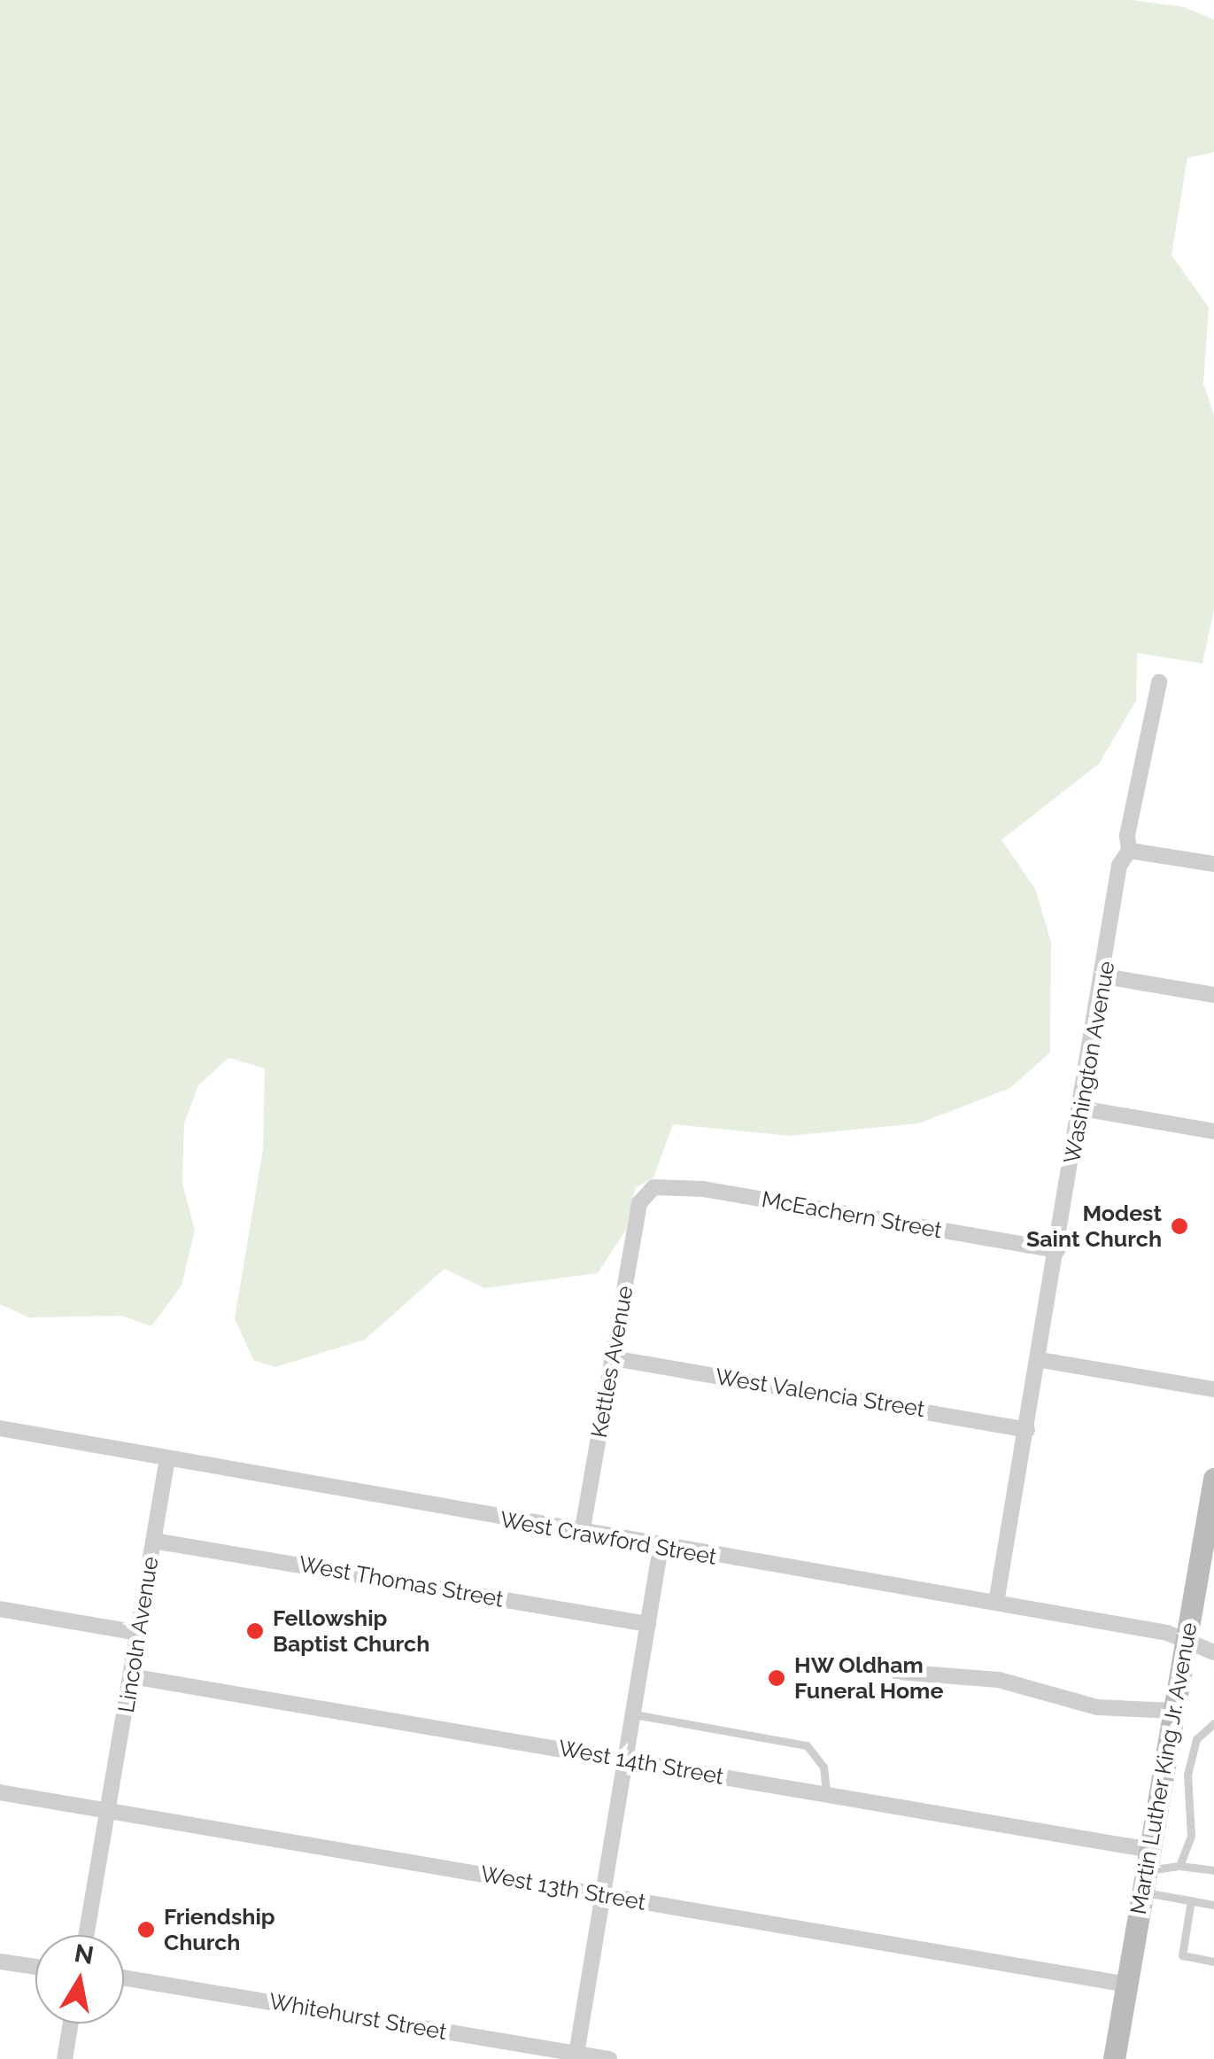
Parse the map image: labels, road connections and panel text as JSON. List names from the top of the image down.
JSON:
{
  "streets": {
    "street": [
      "Washington Avenue",
      "McEachern Street",
      "Kettles Avenue",
      "West Valencia Street",
      "West Crawford Street",
      "West Thomas Street",
      "Lincoln Avenue",
      "West 14th Street",
      "Martin Luther King Jr. Avenue",
      "West 13th Street",
      "Whitehurst Street"
    ]
  },
  "crossings": [
    ["Washington Avenue", "McEachern Street"],
    ["Washington Avenue", "West Valencia Street"],
    ["Washington Avenue", "West Crawford Street"],
    ["McEachern Street", "Kettles Avenue"],
    ["Kettles Avenue", "West Valencia Street"],
    ["Kettles Avenue", "West Crawford Street"],
    ["West Crawford Street", "Lincoln Avenue"],
    ["West Crawford Street", "Martin Luther King Jr. Avenue"],
    ["West Thomas Street", "Lincoln Avenue"],
    ["Lincoln Avenue", "West 14th Street"],
    ["Lincoln Avenue", "West 13th Street"],
    ["West 14th Street", "Martin Luther King Jr. Avenue"],
    ["Martin Luther King Jr. Avenue", "West 13th Street"]
  ],
  "places": [
    "Modest Saint Church",
    "Fellowship Baptist Church",
    "HW Oldham Funeral Home",
    "Friendship Church"
  ],
  "north": "top"
}
